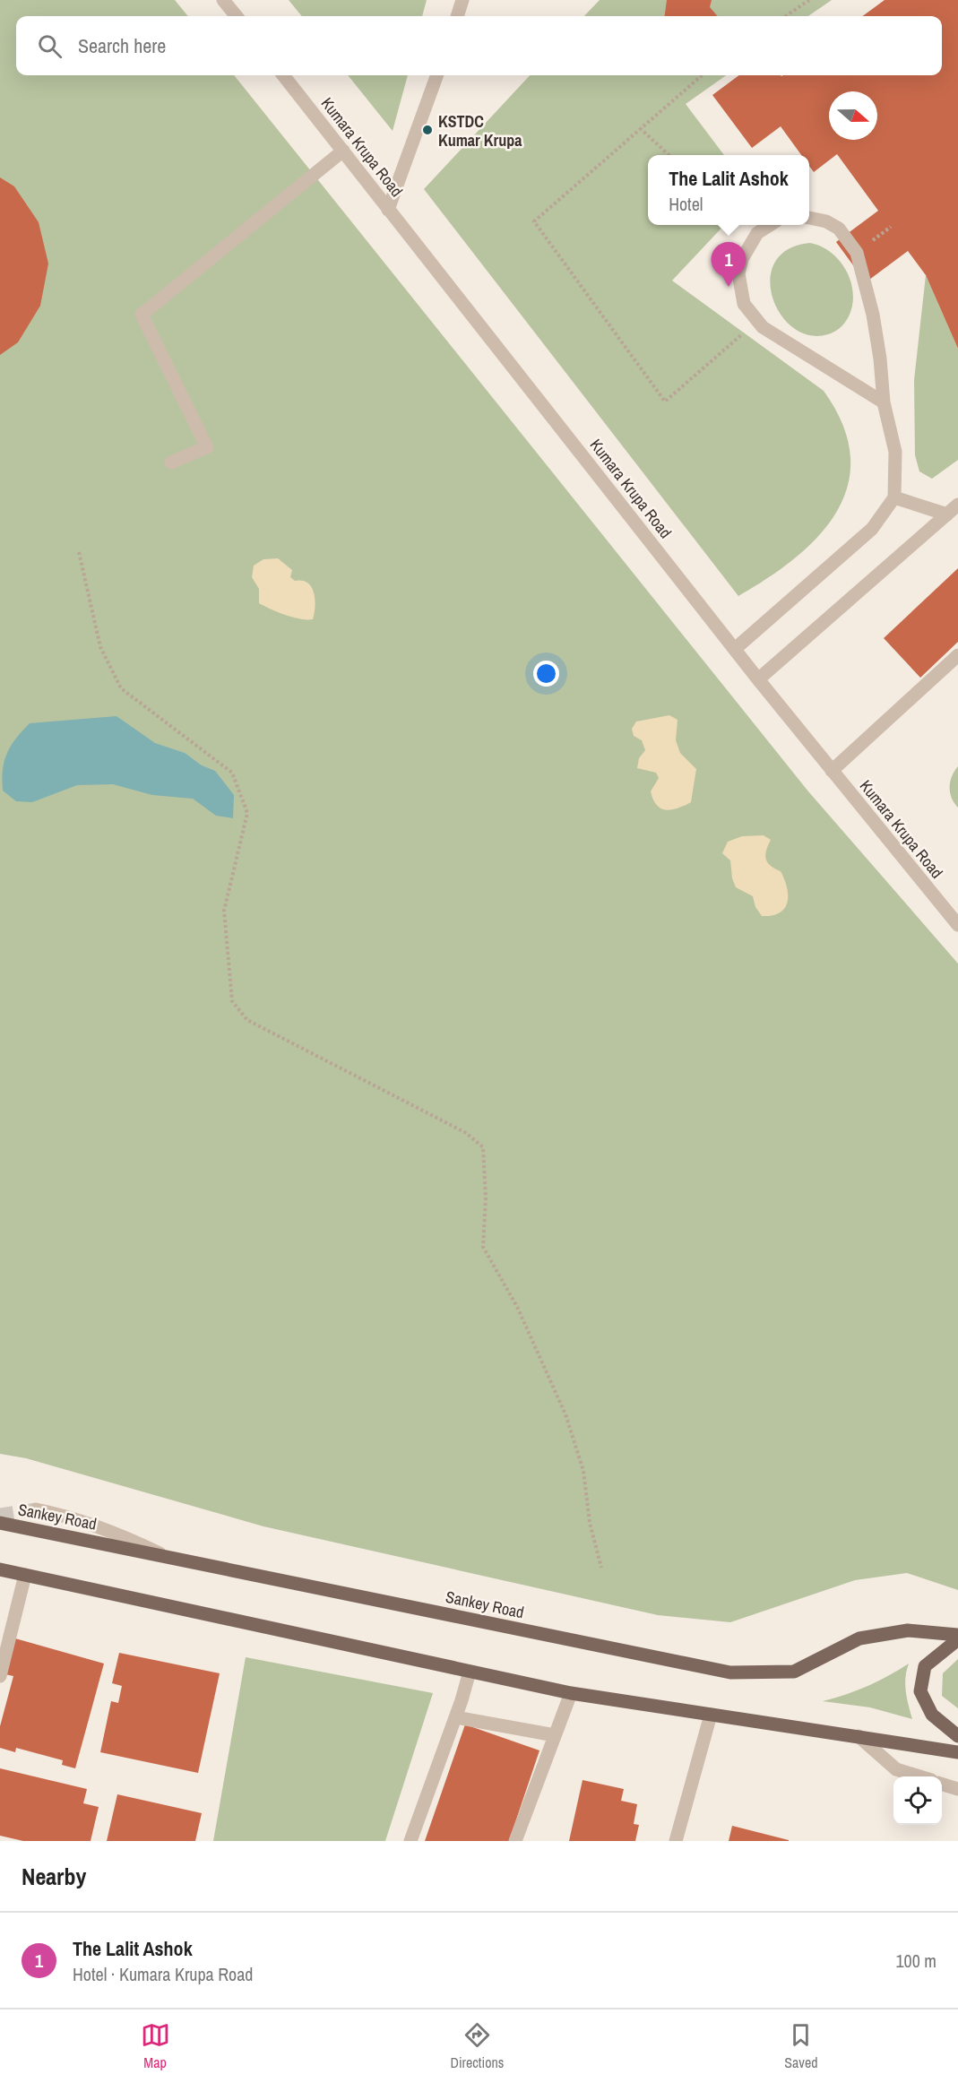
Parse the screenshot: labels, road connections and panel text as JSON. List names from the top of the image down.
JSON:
{
  "streets": {
    "main road": ["Sankey Road"],
    "street": ["Kumara Krupa Road"]
  },
  "places": ["KSTDC Kumar Krupa"],
  "north": "right",
  "page": {
    "search": "Search here",
    "popup": ["The Lalit Ashok", "Hotel"],
    "pins": "1",
    "heading": "Nearby",
    "list": [
      {
        "mark": "1",
        "name": "The Lalit Ashok",
        "note": "Hotel · Kumara Krupa Road",
        "value": "100 m"
      }
    ],
    "nav": ["Map", "Directions", "Saved"]
  }
}
